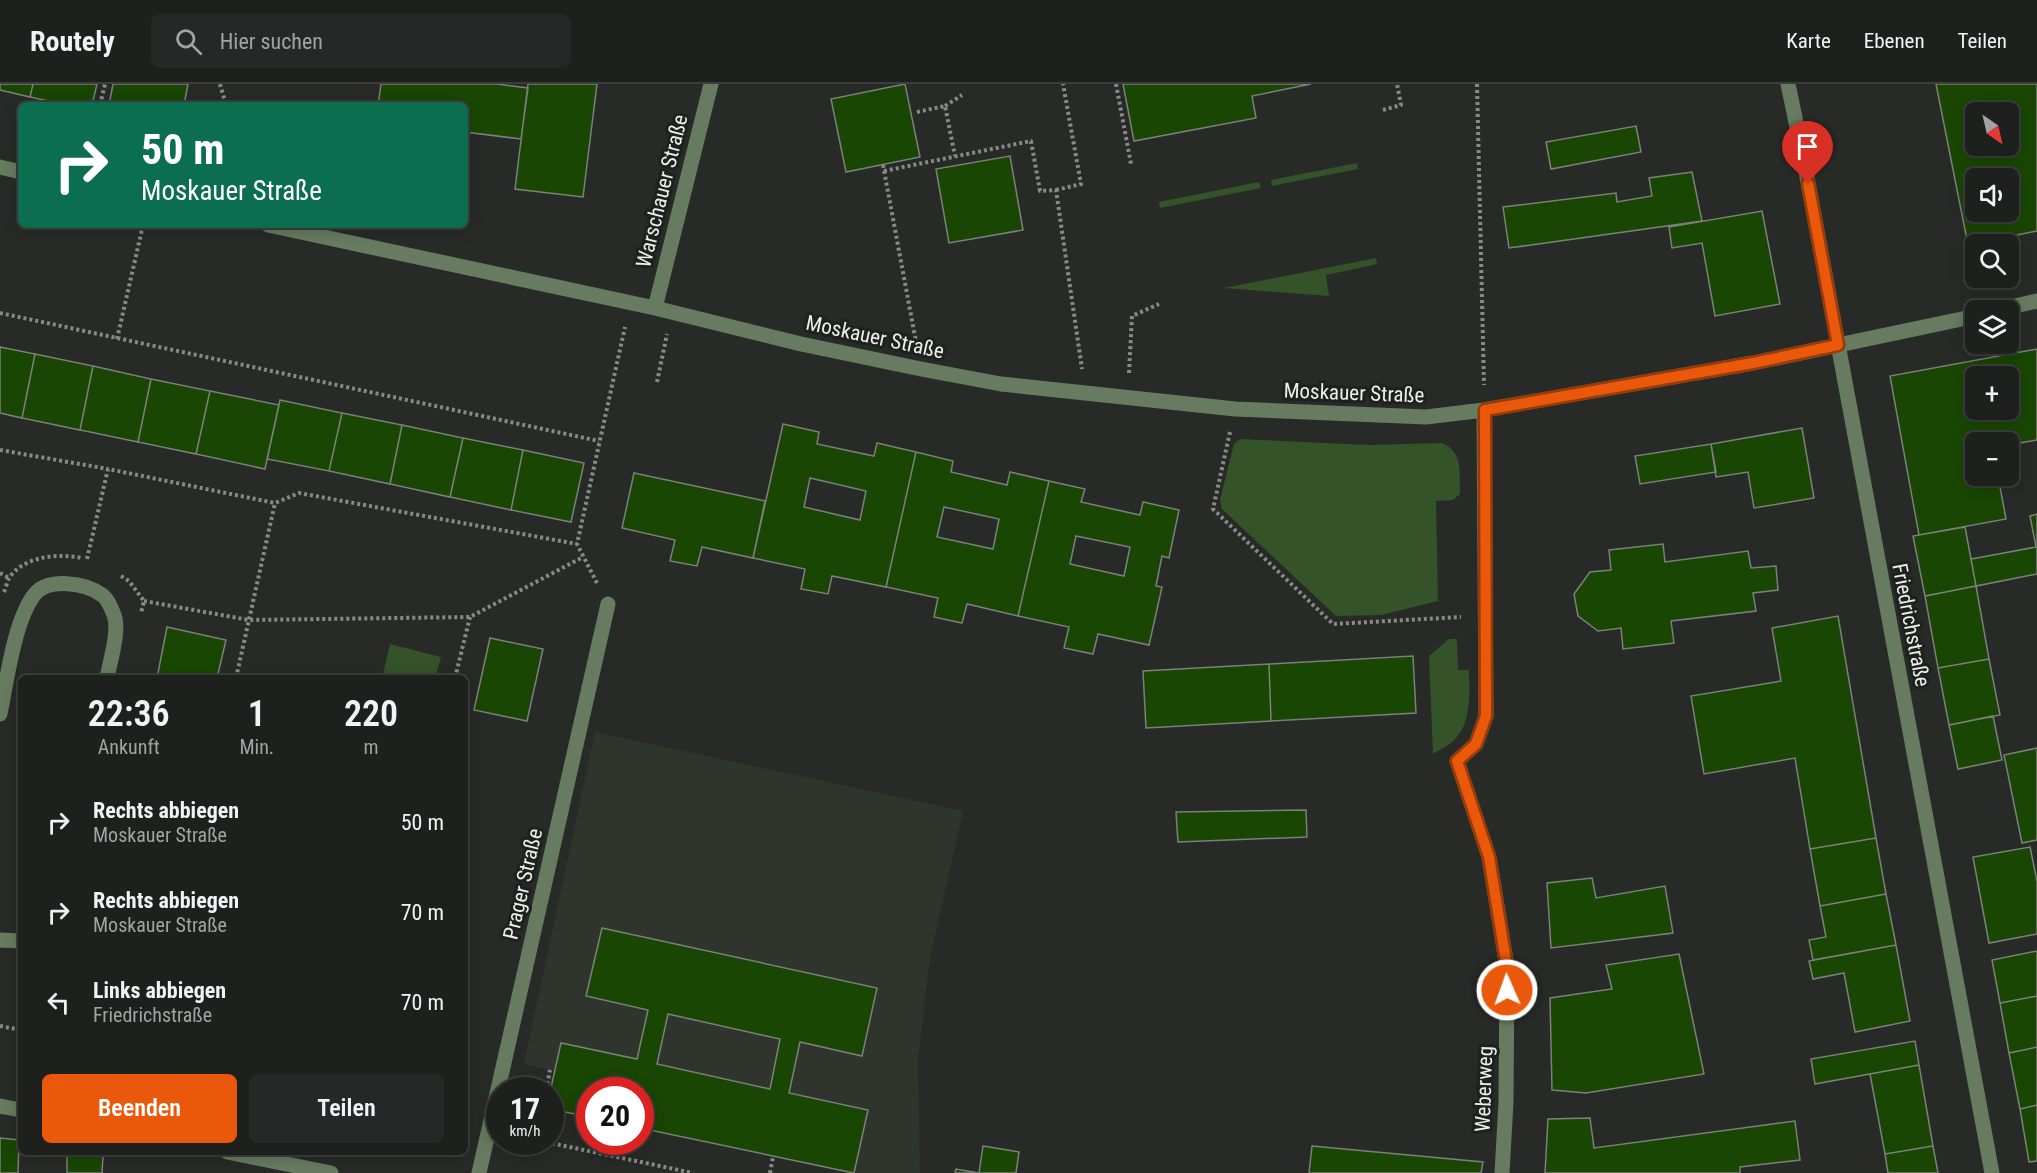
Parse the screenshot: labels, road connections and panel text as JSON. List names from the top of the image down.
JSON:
{
  "streets": {
    "street": [
      "Warschauer Straße",
      "Moskauer Straße",
      "Friedrichstraße",
      "Prager Straße",
      "Weberweg"
    ]
  },
  "crossings": [
    ["Warschauer Straße", "Moskauer Straße"],
    ["Moskauer Straße", "Friedrichstraße"]
  ],
  "north": "bottom right",
  "page": {
    "header": "Routely",
    "search": "Hier suchen",
    "nav": ["Karte", "Ebenen", "Teilen"],
    "map_buttons": ["+", "−"],
    "turn": ["50 m", "Moskauer Straße"],
    "eta": [
      "22:36",
      "Ankunft",
      "1",
      "Min.",
      "220",
      "m"
    ],
    "list": [
      {
        "name": "Rechts abbiegen",
        "note": "Moskauer Straße",
        "value": "50 m"
      },
      {
        "name": "Rechts abbiegen",
        "note": "Moskauer Straße",
        "value": "70 m"
      },
      {
        "name": "Links abbiegen",
        "note": "Friedrichstraße",
        "value": "70 m"
      }
    ],
    "buttons": ["Beenden", "Teilen"],
    "speed": "17 km/h",
    "limit": "20"
  }
}
